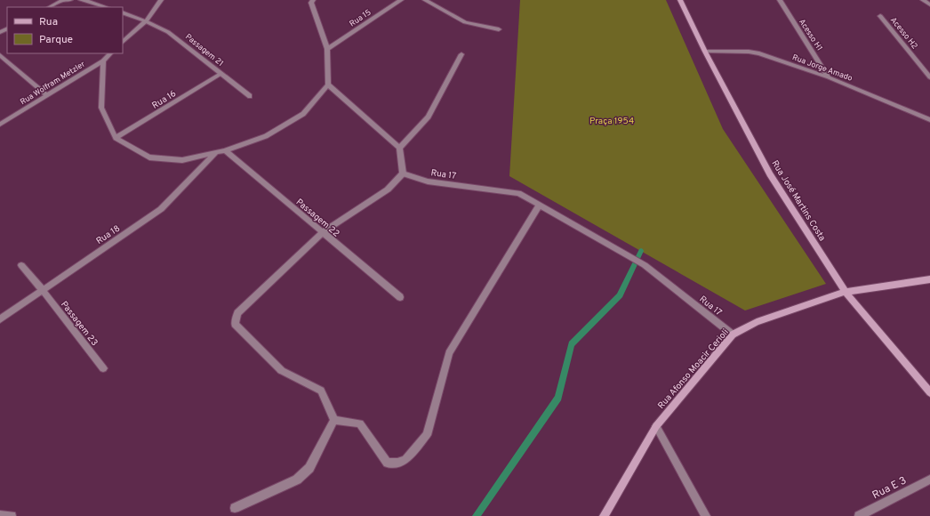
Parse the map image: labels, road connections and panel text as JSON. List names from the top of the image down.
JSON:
{
  "streets": {
    "street": [
      "Rua 15",
      "Acesso H2",
      "Acesso H1",
      "Passagem 21",
      "Rua Jorge Amado",
      "Rua Wolfram Metzler",
      "Rua 16",
      "Rua 17",
      "Rua José Martins Costa",
      "Passagem 22",
      "Rua 18",
      "Passagem 23",
      "Rua Afonso Moacir Cerioli",
      "Rua E 3"
    ]
  },
  "crossings": [
    ["Acesso H1", "Rua Jorge Amado"],
    ["Passagem 21", "Rua 16"],
    ["Rua Jorge Amado", "Rua José Martins Costa"],
    ["Rua 17", "Rua Afonso Moacir Cerioli"],
    ["Rua José Martins Costa", "Rua Afonso Moacir Cerioli"],
    ["Rua 18", "Passagem 23"]
  ],
  "parks": ["Praça 1954"],
  "legend": ["Rua", "Parque"]
}
